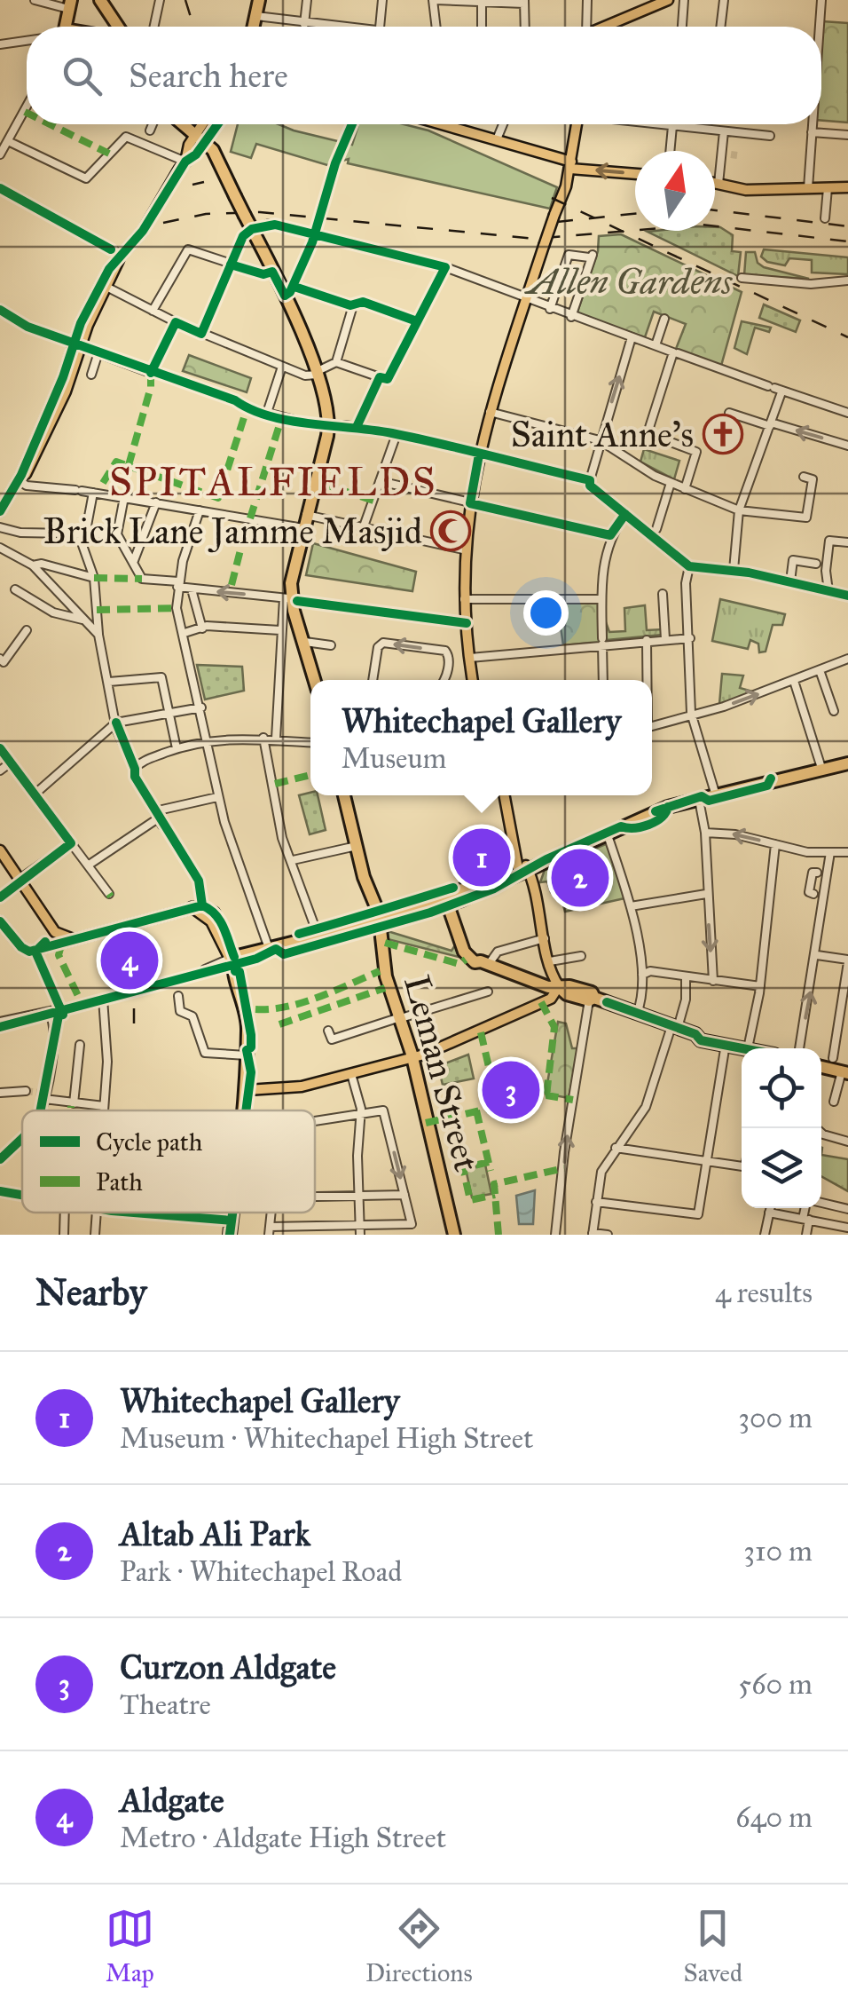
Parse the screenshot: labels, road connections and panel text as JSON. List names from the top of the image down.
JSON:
{
  "streets": {
    "highway": ["Leman Street"]
  },
  "districts": ["SPITALFIELDS"],
  "parks": ["Allen Gardens"],
  "places": {
    "church": ["Saint Anne's"],
    "mosque": ["Brick Lane Jamme Masjid"]
  },
  "legend": ["Cycle path", "Path"],
  "north": "top",
  "page": {
    "search": "Search here",
    "popup": ["Whitechapel Gallery", "Museum"],
    "pins": [
      "1",
      "2",
      "4",
      "3"
    ],
    "heading": ["Nearby", "4 results"],
    "list": [
      {
        "mark": "1",
        "name": "Whitechapel Gallery",
        "note": "Museum · Whitechapel High Street",
        "value": "300 m"
      },
      {
        "mark": "2",
        "name": "Altab Ali Park",
        "note": "Park · Whitechapel Road",
        "value": "310 m"
      },
      {
        "mark": "3",
        "name": "Curzon Aldgate",
        "note": "Theatre",
        "value": "560 m"
      },
      {
        "mark": "4",
        "name": "Aldgate",
        "note": "Metro · Aldgate High Street",
        "value": "640 m"
      }
    ],
    "nav": ["Map", "Directions", "Saved"]
  }
}
